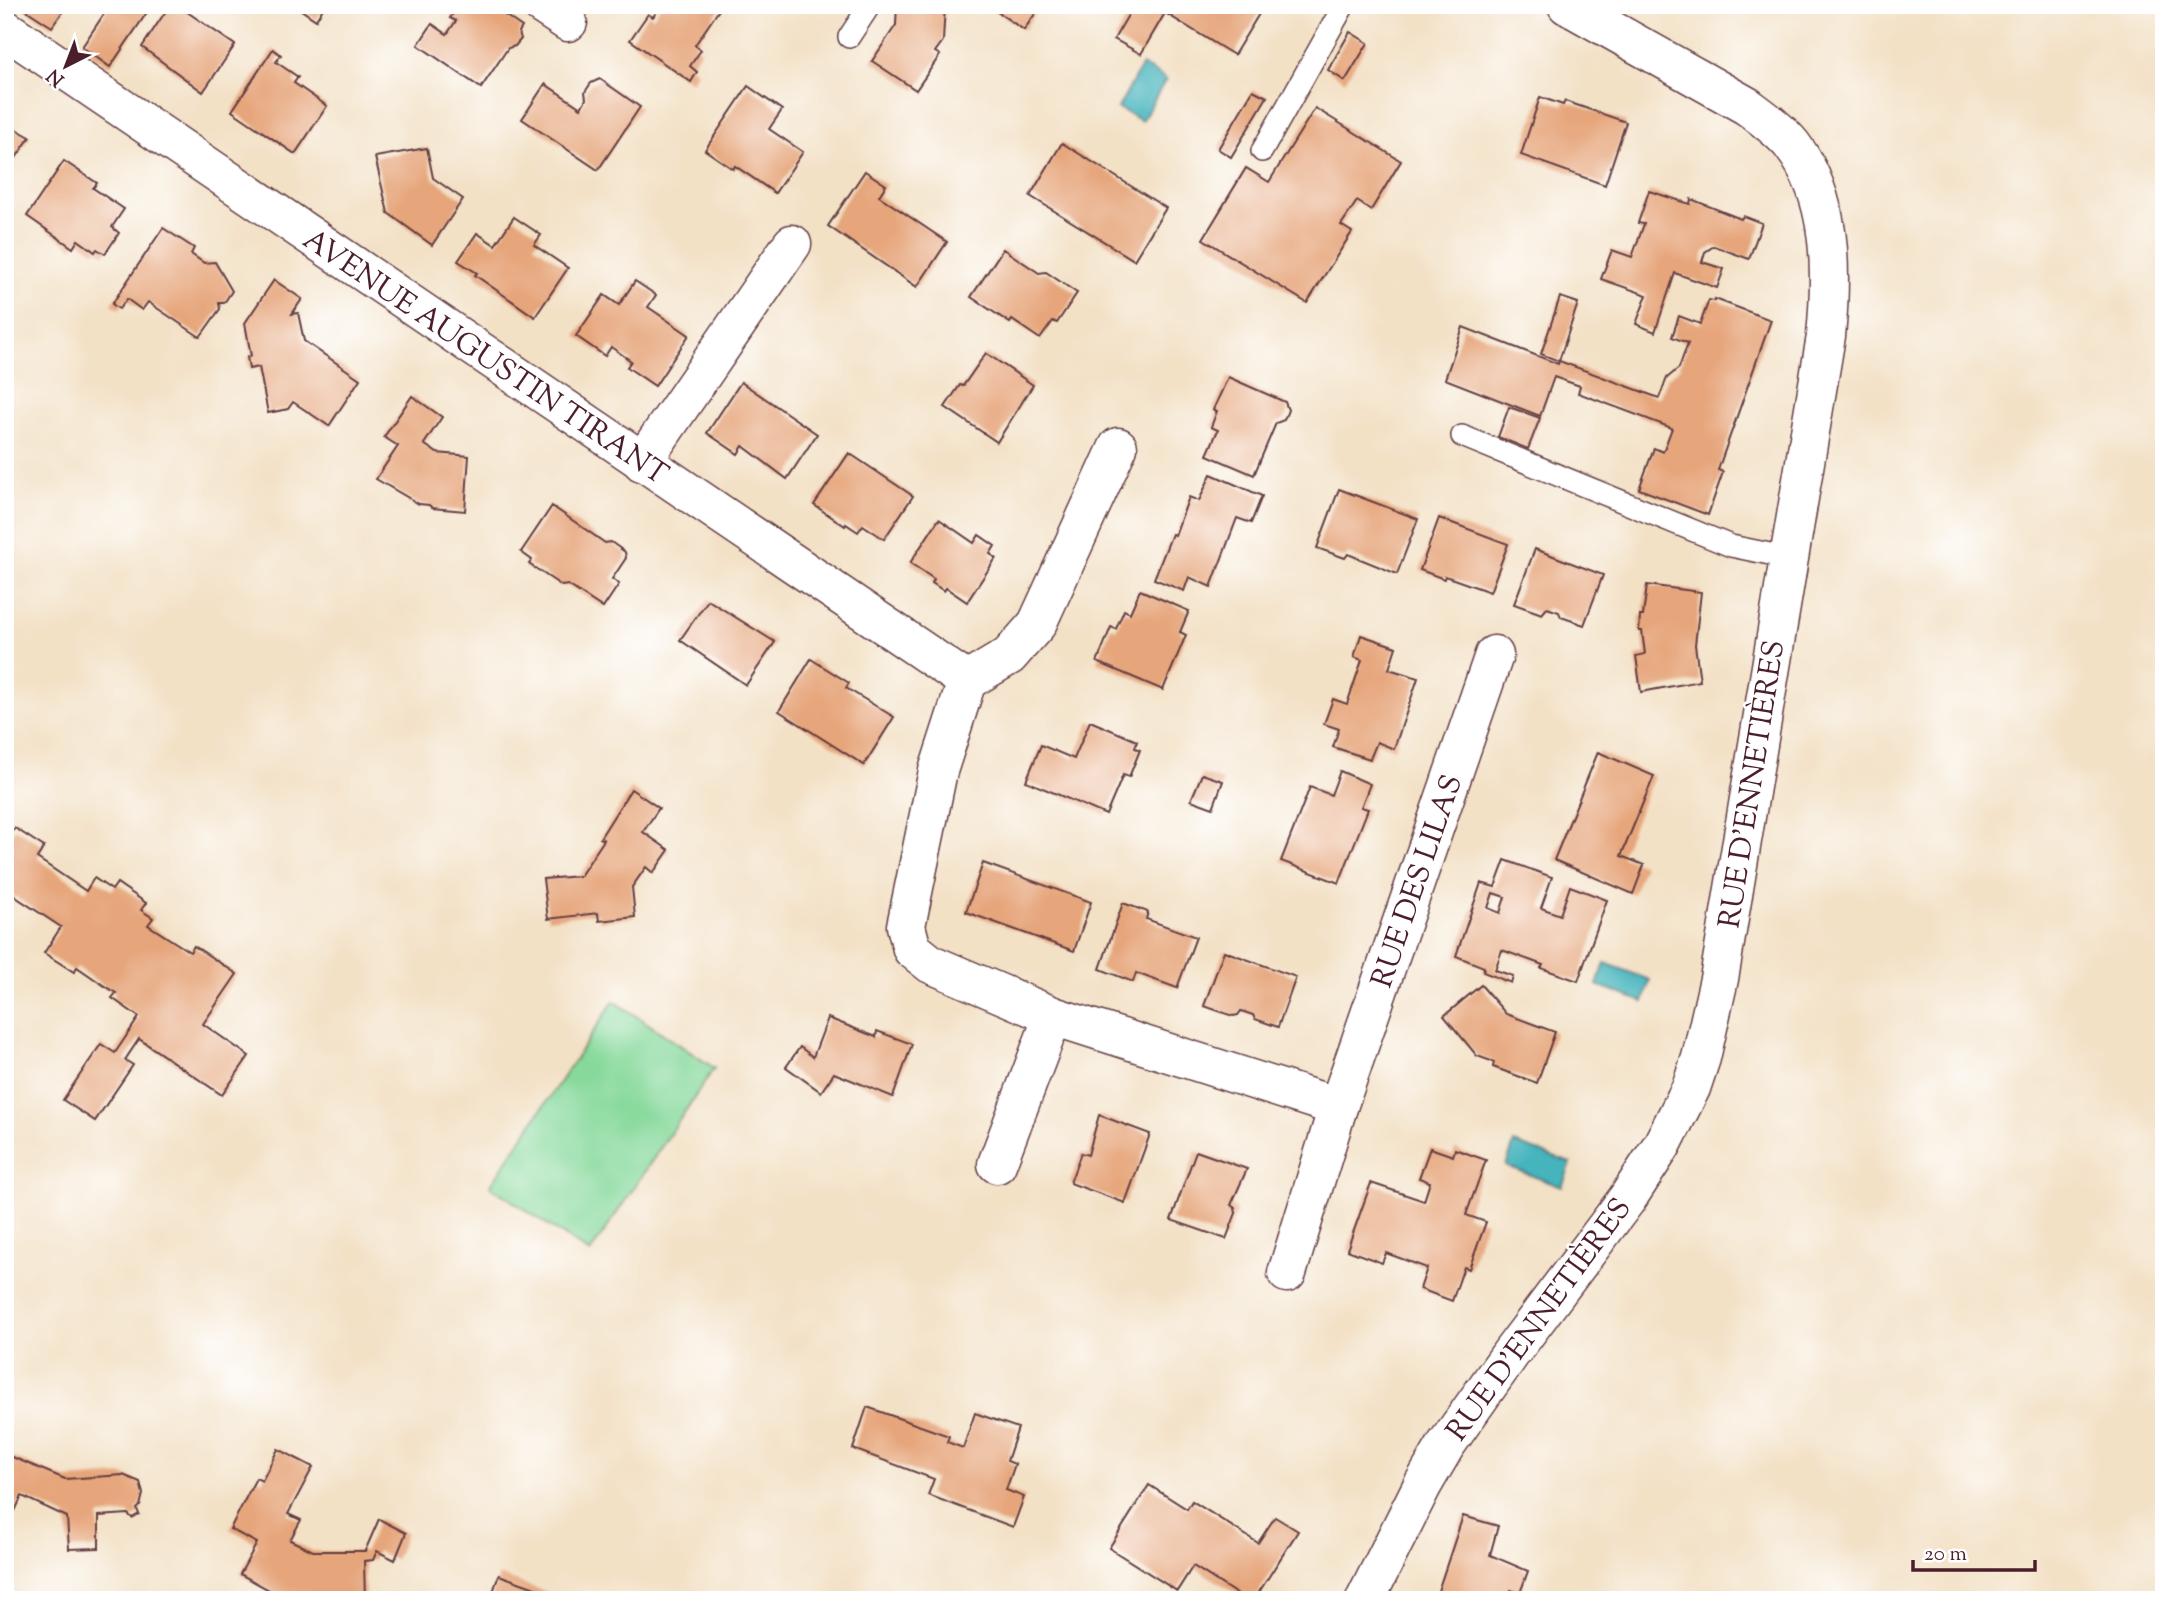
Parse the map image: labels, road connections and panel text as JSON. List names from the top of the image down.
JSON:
{
  "streets": {
    "street": ["AVENUE AUGUSTIN TIRANT", "RUE D'ENNETIÈRES", "RUE DES LILAS"]
  },
  "scale_bar": "20 m",
  "north": "bottom left"
}
